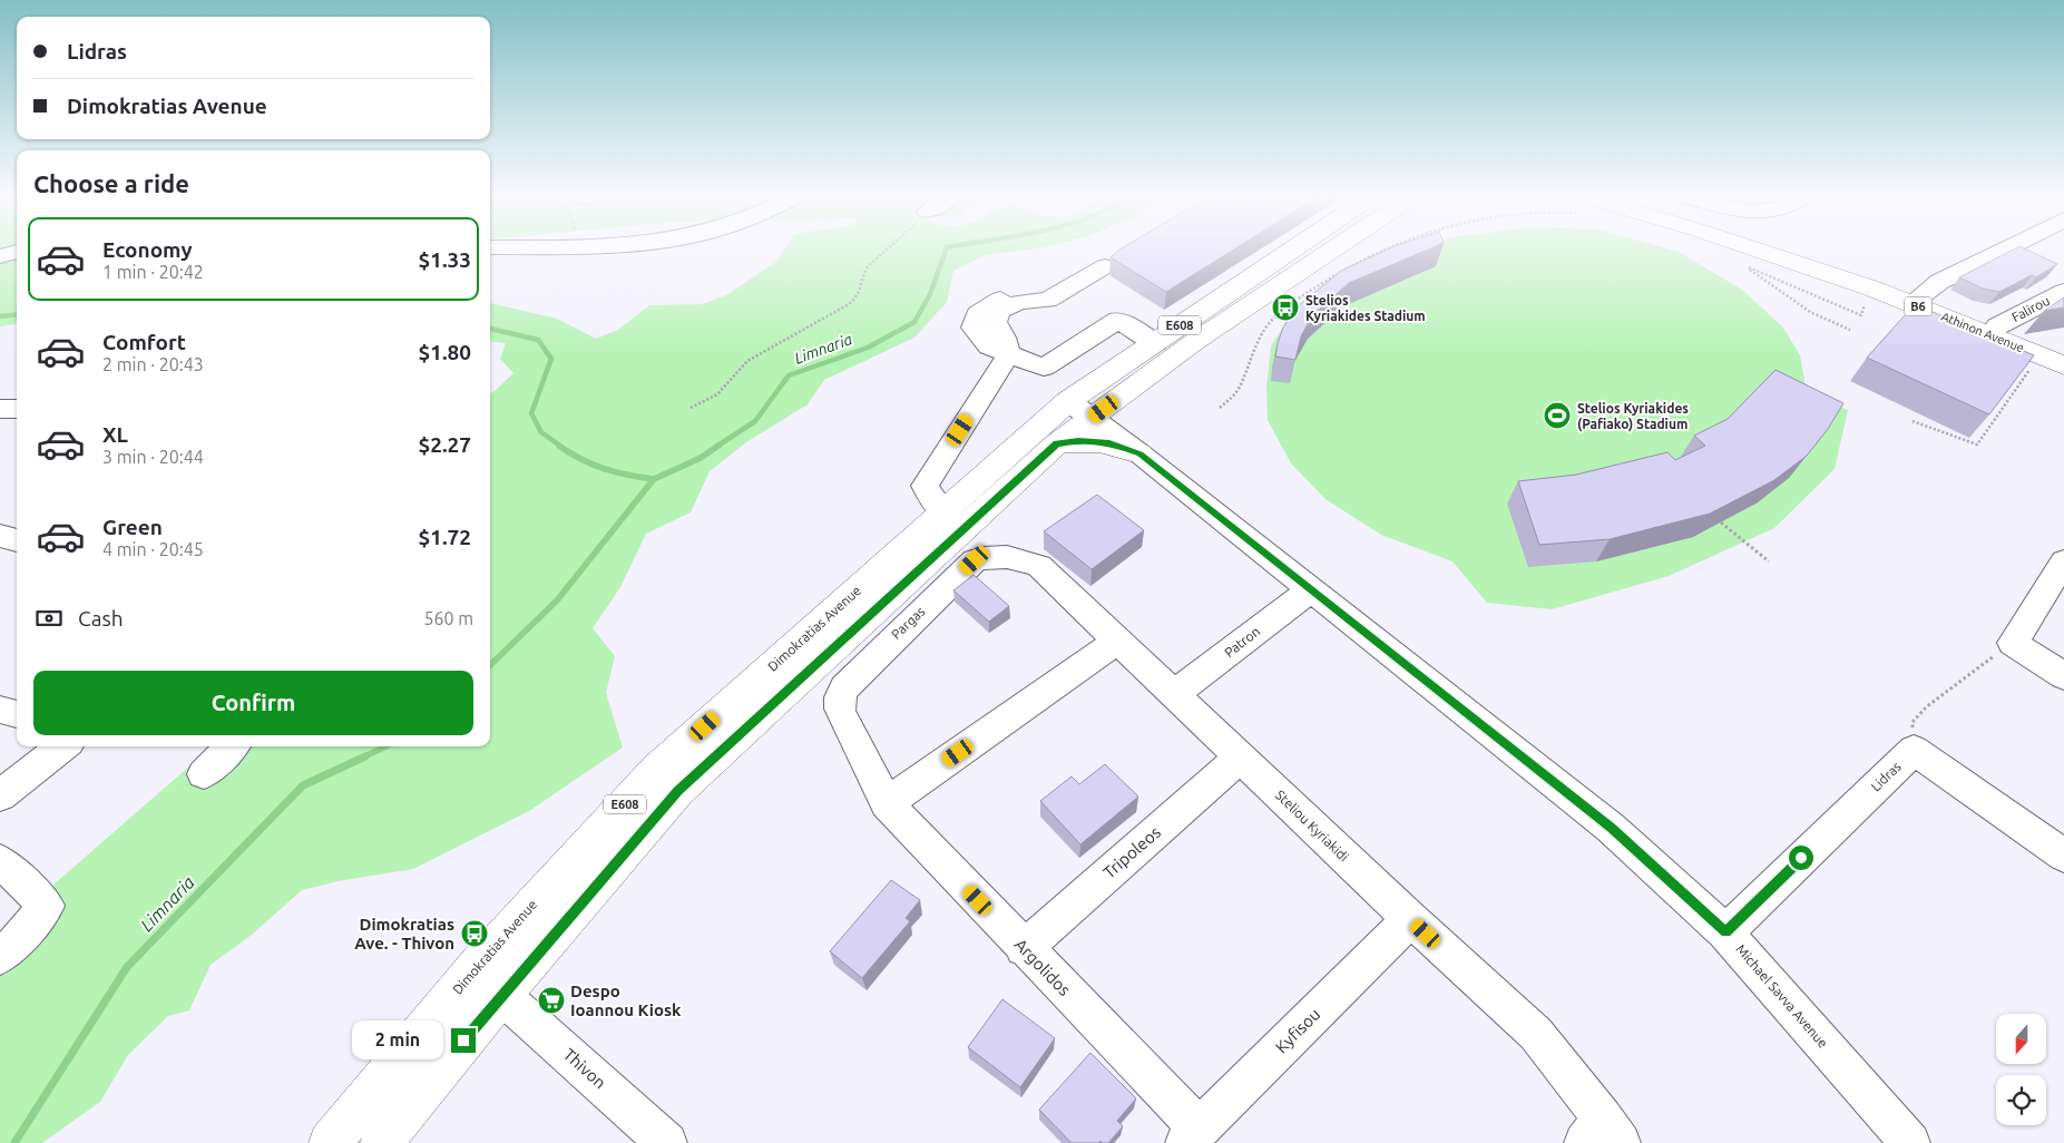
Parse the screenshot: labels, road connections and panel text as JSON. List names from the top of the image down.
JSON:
{
  "streets": {
    "main road": [
      "B6",
      "E608",
      "Athinon Avenue",
      "Dimokratias Avenue"
    ],
    "street": [
      "Falirou",
      "Pargas",
      "Patron",
      "Lidras",
      "Steliou Kyriakidi",
      "Tripoleos",
      "Argolidos",
      "Michael Savva Avenue",
      "Kyfisou",
      "Thivon"
    ]
  },
  "crossings": [
    ["Falirou", "Athinon Avenue"],
    ["Pargas", "Steliou Kyriakidi"],
    ["Pargas", "Argolidos"],
    ["Dimokratias Avenue", "Michael Savva Avenue"],
    ["Dimokratias Avenue", "Thivon"],
    ["Patron", "Steliou Kyriakidi"],
    ["Patron", "Michael Savva Avenue"],
    ["Lidras", "Michael Savva Avenue"],
    ["Steliou Kyriakidi", "Tripoleos"],
    ["Steliou Kyriakidi", "Kyfisou"],
    ["Tripoleos", "Argolidos"],
    ["Argolidos", "Kyfisou"]
  ],
  "water": ["Limnaria"],
  "places": {
    "bus stop": ["Stelios Kyriakides Stadium", "Dimokratias Ave. - Thivon"],
    "sports": ["Stelios Kyriakides (Pafiako) Stadium"],
    "supermarket": ["Despo Ioannou Kiosk"]
  },
  "north": "bottom",
  "page": {
    "banner": ["Lidras", "Dimokratias Avenue"],
    "heading": "Choose a ride",
    "list": [
      {
        "name": "Economy",
        "note": "1 min · 20:42",
        "value": "$1.33"
      },
      {
        "name": "Comfort",
        "note": "2 min · 20:43",
        "value": "$1.80"
      },
      {
        "name": "XL",
        "note": "3 min · 20:44",
        "value": "$2.27"
      },
      {
        "name": "Green",
        "note": "4 min · 20:45",
        "value": "$1.72"
      }
    ],
    "pay": ["Cash", "560 m"],
    "buttons": "Confirm",
    "bubble": "2 min"
  }
}
